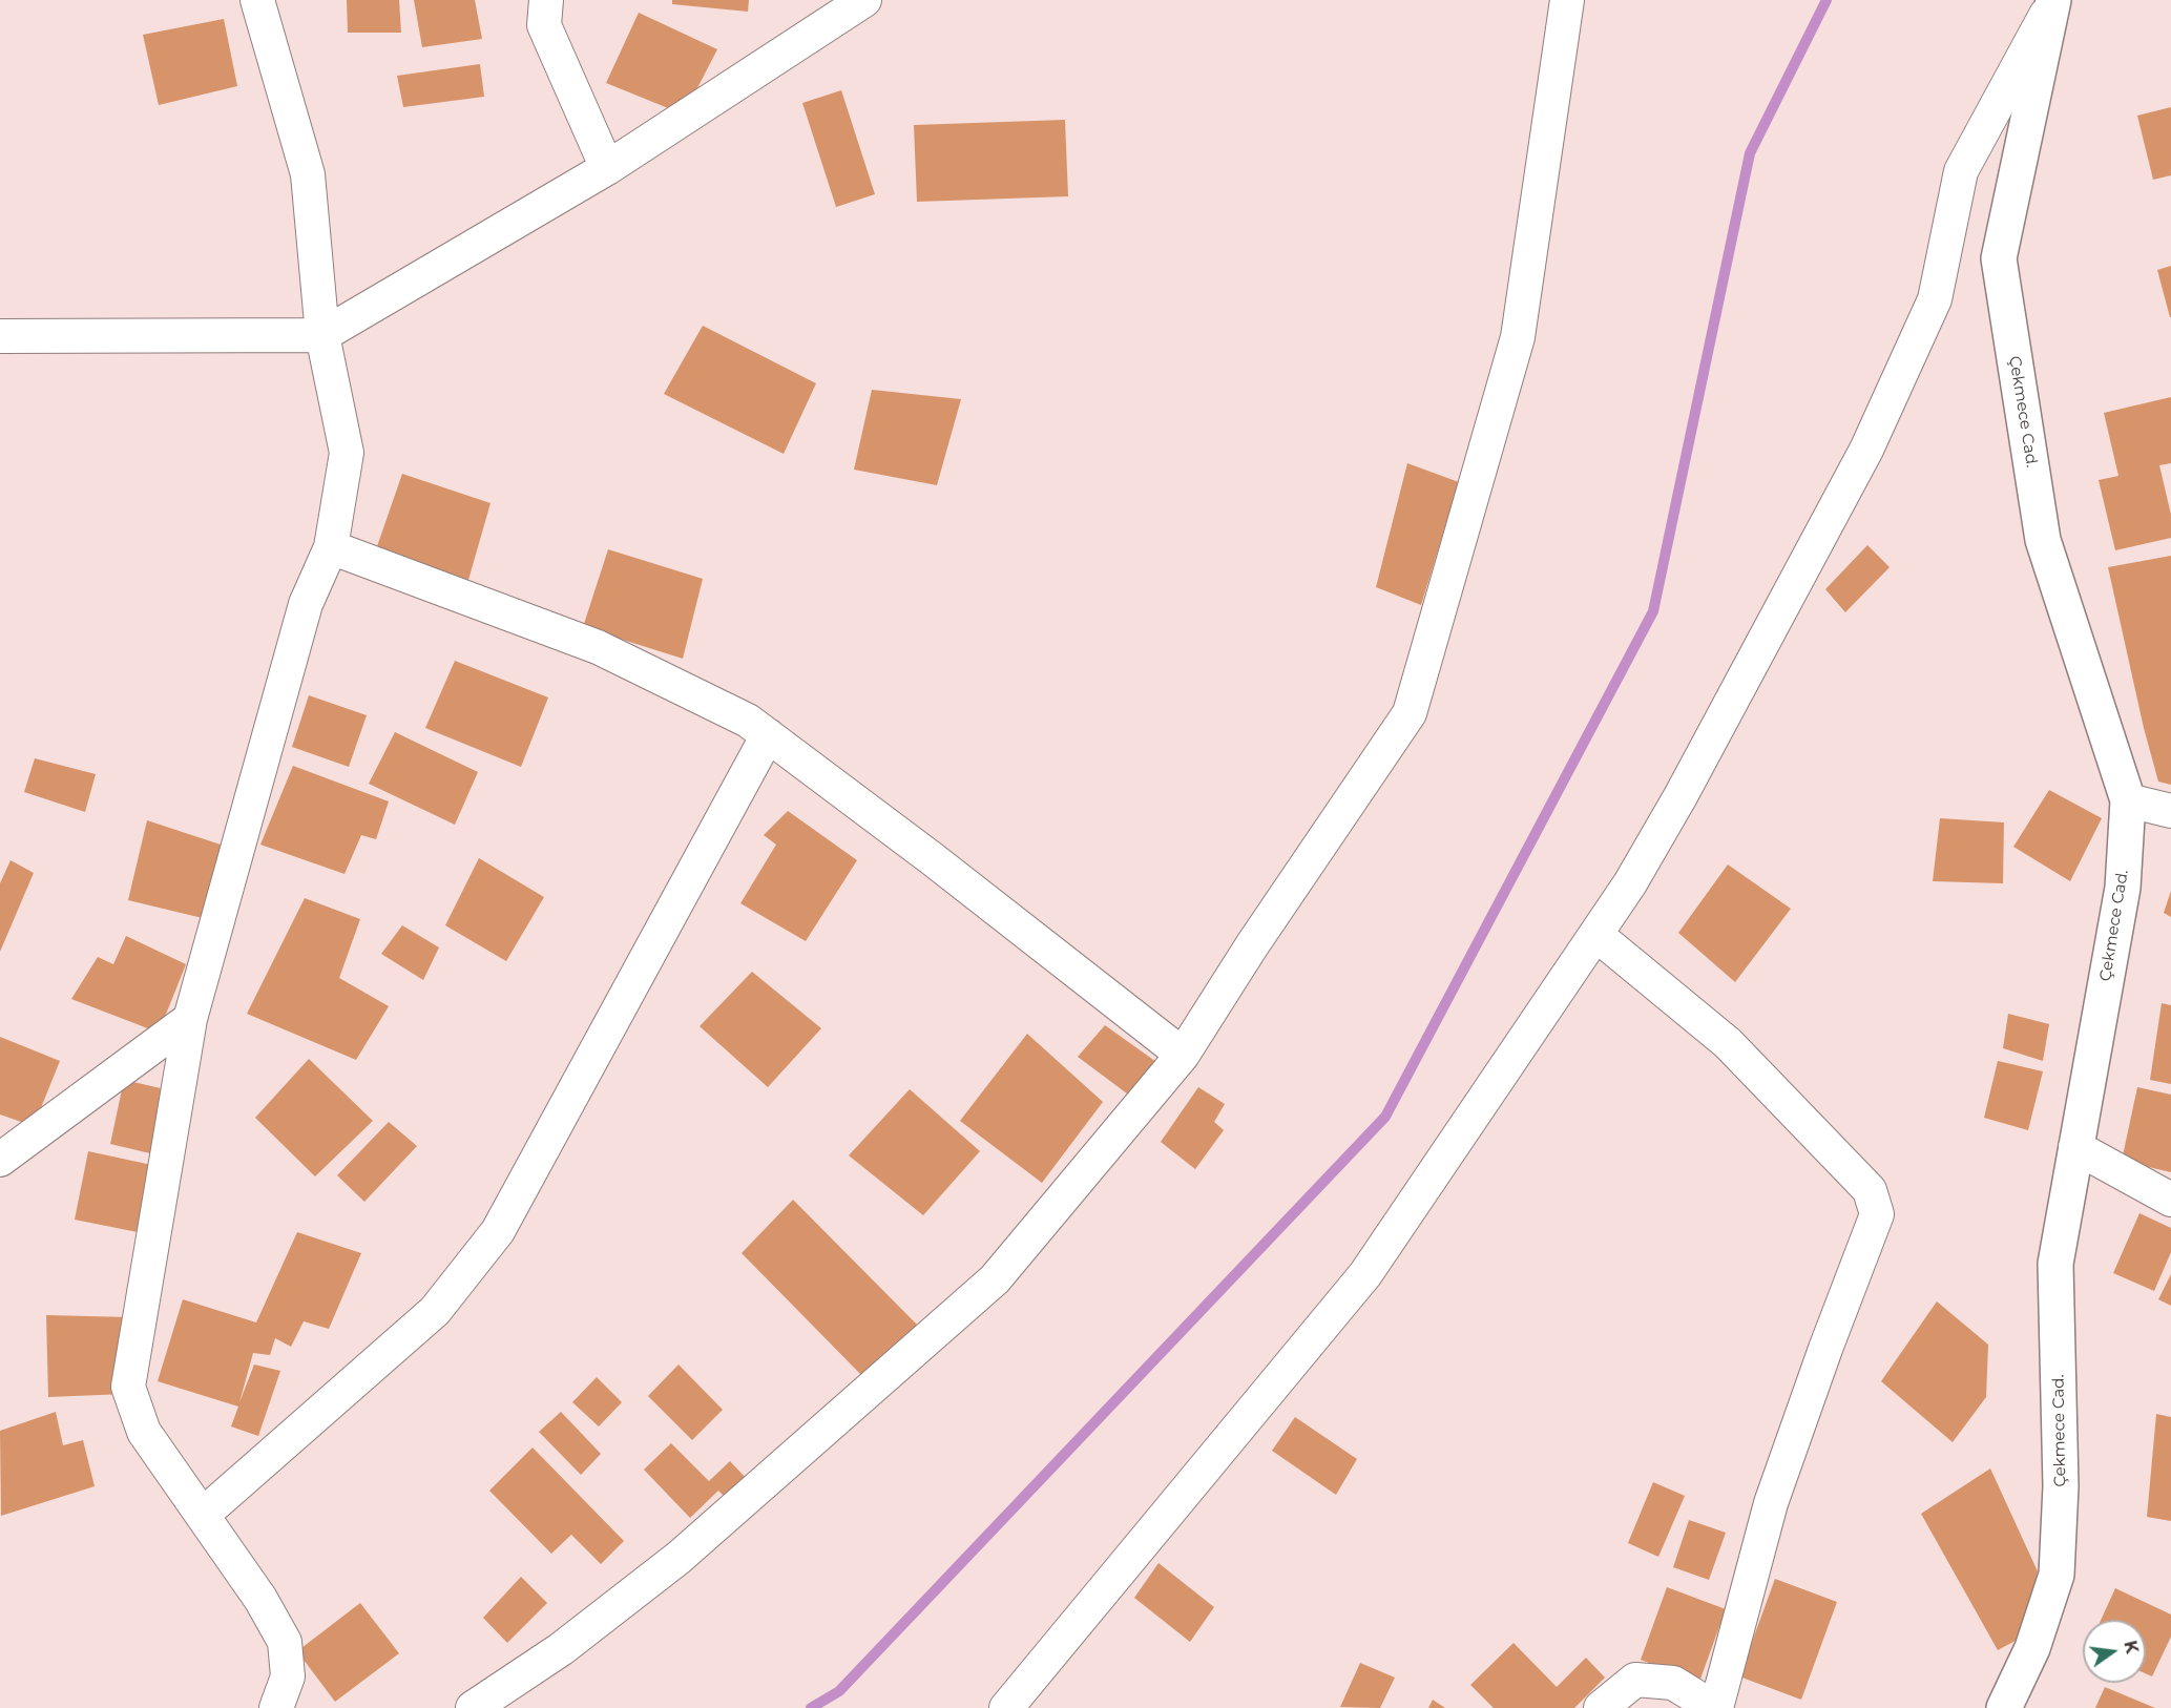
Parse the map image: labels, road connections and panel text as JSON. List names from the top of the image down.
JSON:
{
  "streets": {
    "street": ["Çekmece Cad."]
  },
  "north": "right"
}
